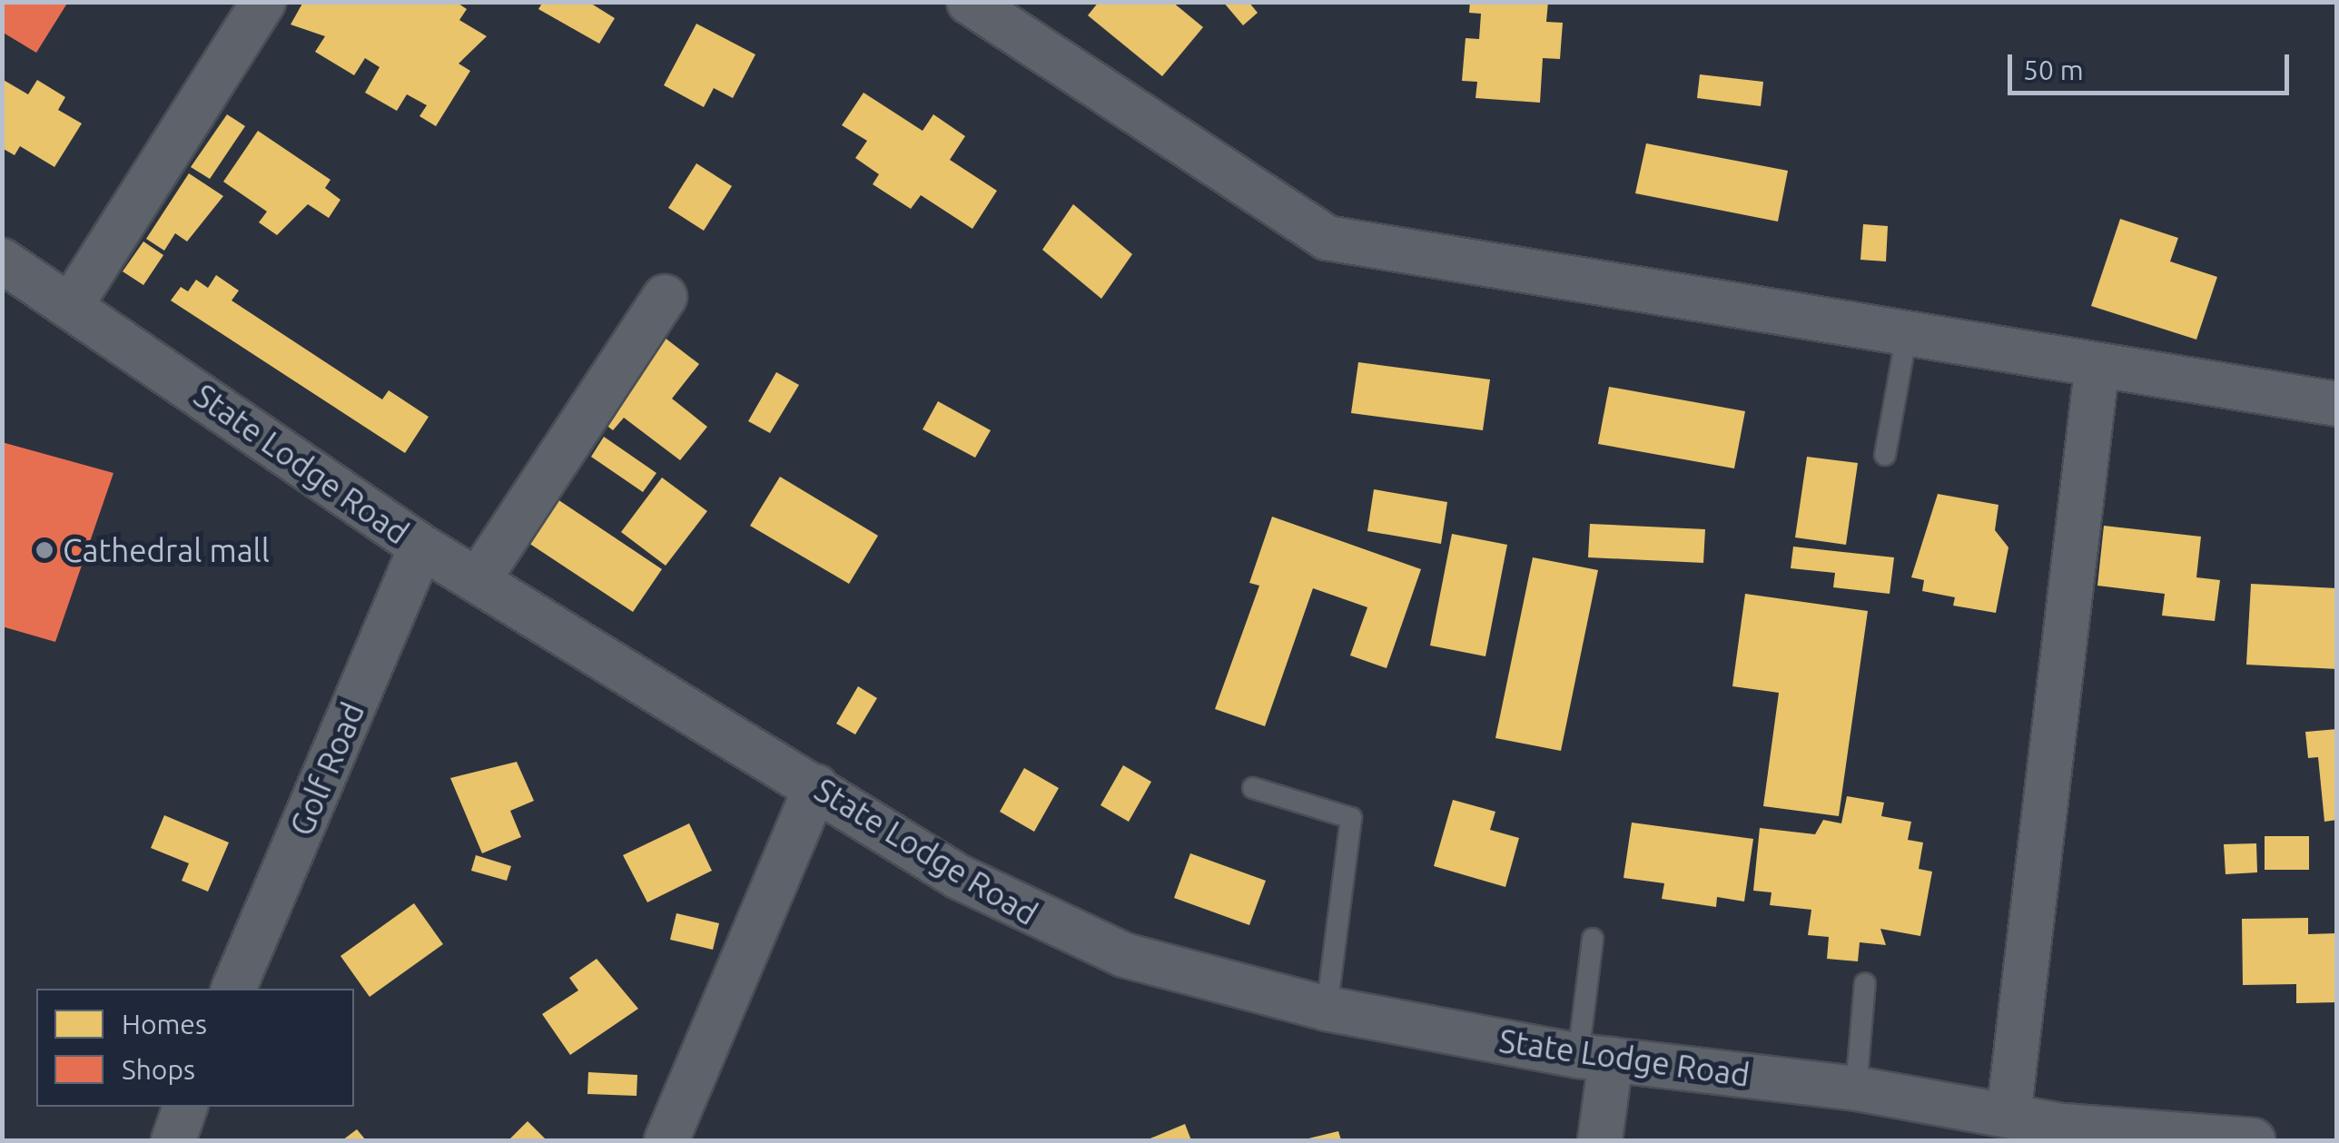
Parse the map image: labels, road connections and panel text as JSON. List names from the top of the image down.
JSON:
{
  "streets": {
    "street": ["State Lodge Road", "Golf Road"]
  },
  "crossings": [
    ["State Lodge Road", "Golf Road"]
  ],
  "places": ["Cathedral mall"],
  "legend": ["Homes", "Shops"],
  "scale_bar": "50 m"
}
